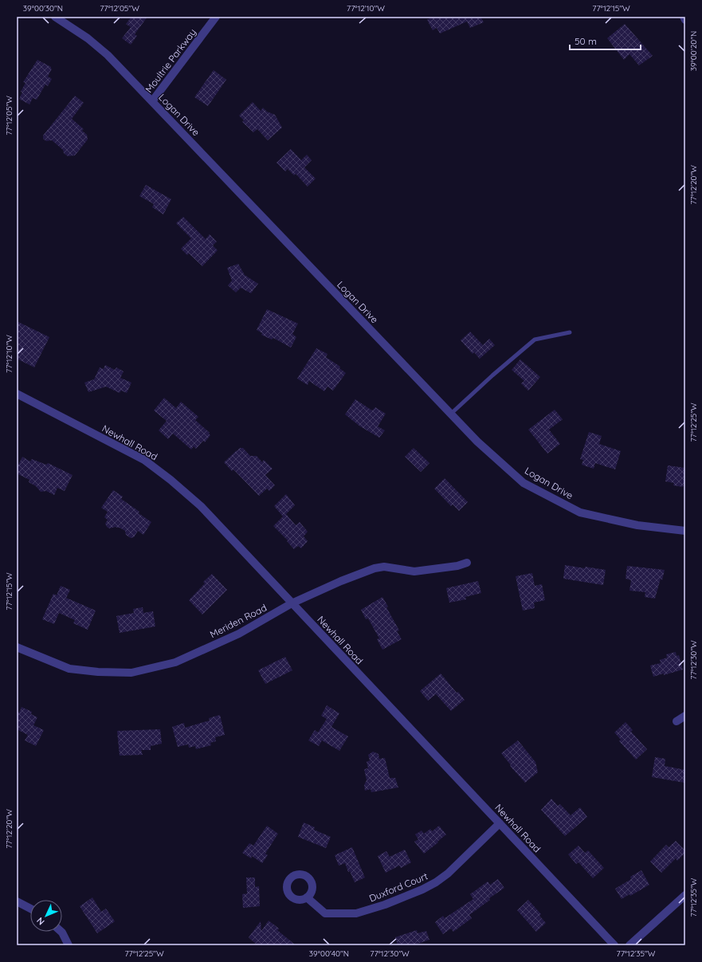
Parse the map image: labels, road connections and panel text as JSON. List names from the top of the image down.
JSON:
{
  "streets": {
    "street": [
      "Moultrie Parkway",
      "Logan Drive",
      "Newhall Road",
      "Meriden Road",
      "Duxford Court"
    ]
  },
  "crossings": [
    ["Moultrie Parkway", "Logan Drive"],
    ["Newhall Road", "Meriden Road"],
    ["Newhall Road", "Duxford Court"]
  ],
  "scale_bar": "50 m",
  "north": "bottom left",
  "coordinates": [
    "39°00'30\"N",
    "77°12'05\"W",
    "77°12'10\"W",
    "77°12'15\"W",
    "39°00'20\"N",
    "77°12'20\"W",
    "77°12'25\"W",
    "77°12'30\"W",
    "77°12'35\"W",
    "39°00'40\"N"
  ]
}
